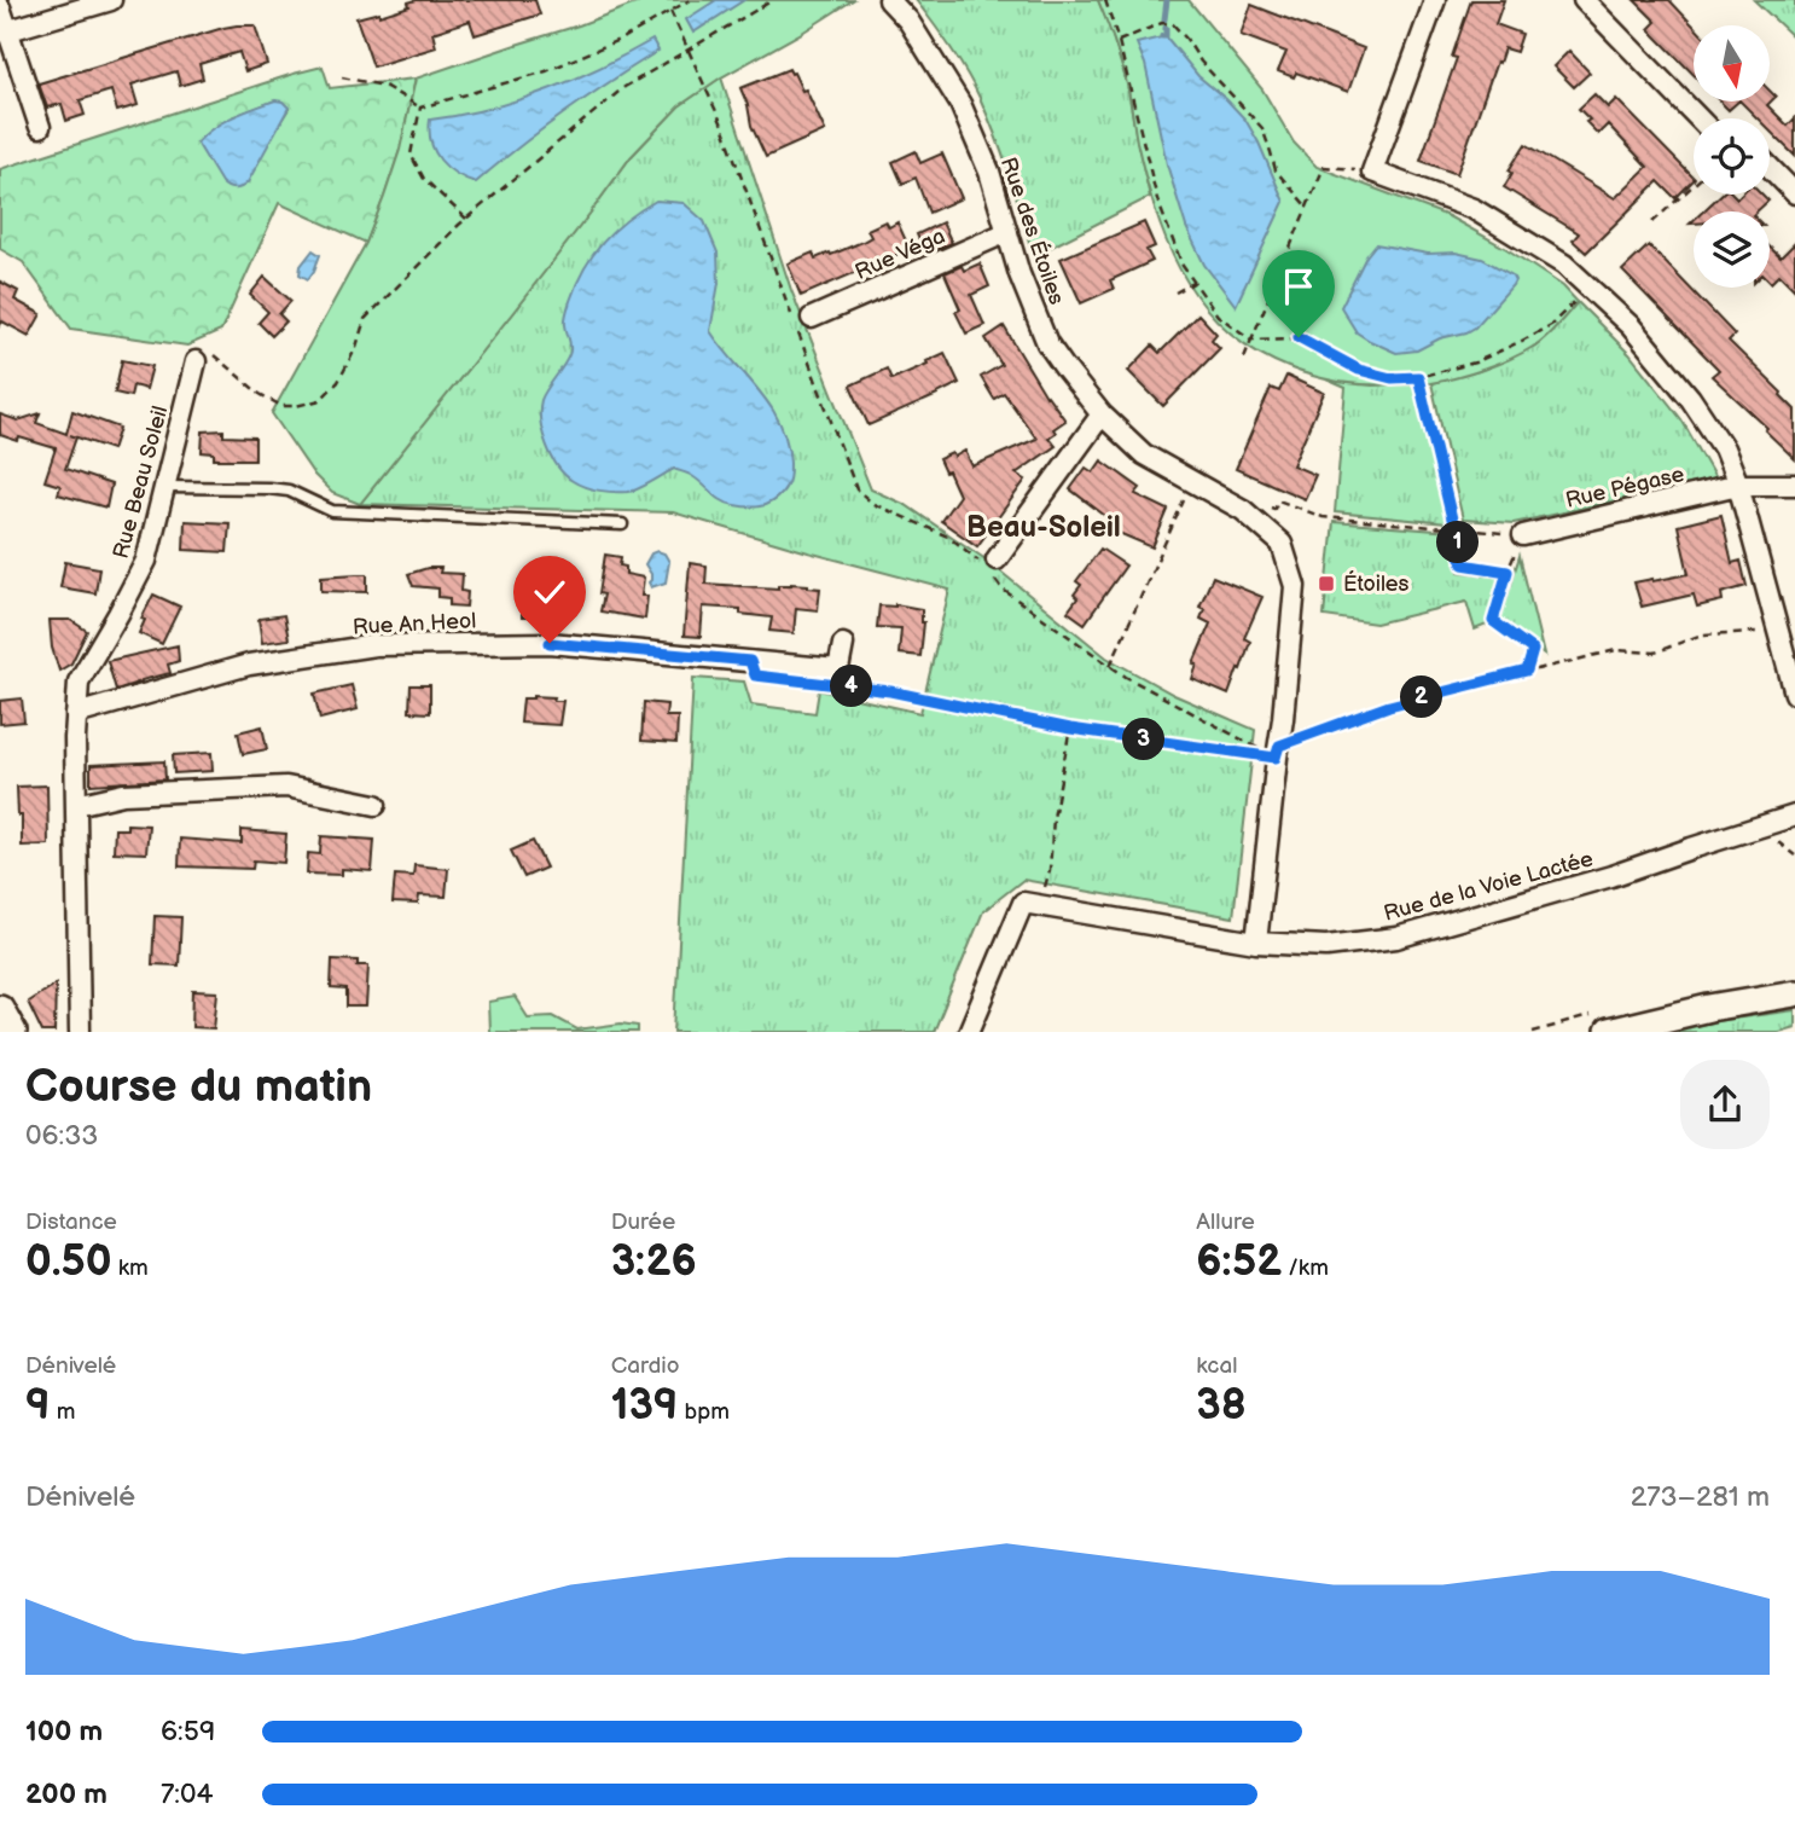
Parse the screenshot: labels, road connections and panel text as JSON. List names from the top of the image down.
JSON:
{
  "streets": {
    "street": [
      "Rue des Étoiles",
      "Rue Véga",
      "Rue Beau Soleil",
      "Rue Pégase",
      "Rue An Heol",
      "Rue de la Voie Lactée"
    ]
  },
  "crossings": [
    ["Rue des Étoiles", "Rue Véga"],
    ["Rue des Étoiles", "Rue de la Voie Lactée"],
    ["Rue Beau Soleil", "Rue An Heol"]
  ],
  "districts": ["Beau-Soleil"],
  "places": {
    "transit": ["Étoiles"]
  },
  "north": "bottom",
  "page": {
    "pins": [
      "1",
      "4",
      "2",
      "3"
    ],
    "heading": ["Course du matin", "06:33"],
    "stats": [
      ["Distance", "0.50 km"],
      ["Durée", "3:26"],
      ["Allure", "6:52 /km"],
      ["Dénivelé", "9 m"],
      ["Cardio", "139 bpm"],
      ["kcal", "38"]
    ],
    "chart": ["Dénivelé", "273–281 m"],
    "list": [
      {
        "name": "100 m",
        "note": "6:59"
      },
      {
        "name": "200 m",
        "note": "7:04"
      }
    ]
  }
}
